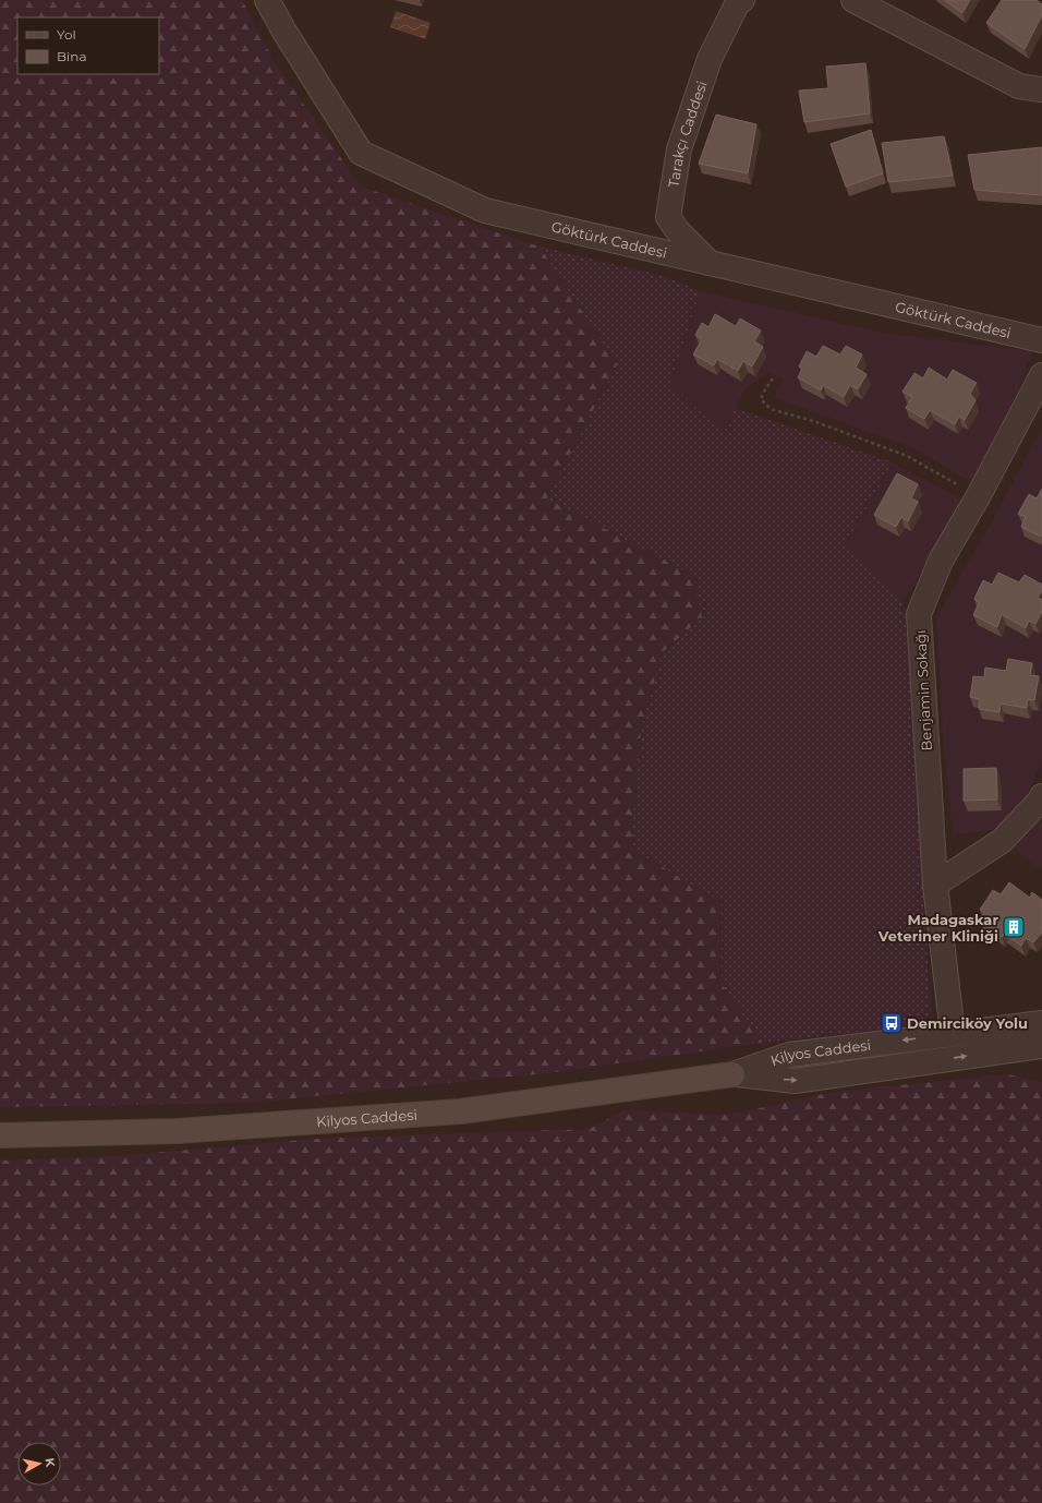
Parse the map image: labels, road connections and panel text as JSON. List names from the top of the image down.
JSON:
{
  "streets": {
    "street": [
      "Tarakçı Caddesi",
      "Göktürk Caddesi",
      "Benjamin Sokağı",
      "Kilyos Caddesi"
    ]
  },
  "crossings": [
    ["Tarakçı Caddesi", "Göktürk Caddesi"],
    ["Benjamin Sokağı", "Kilyos Caddesi"]
  ],
  "places": {
    "building": ["Madagaskar Veteriner Kliniği"],
    "bus stop": ["Demirciköy Yolu"]
  },
  "legend": ["Yol", "Bina"],
  "north": "right"
}
